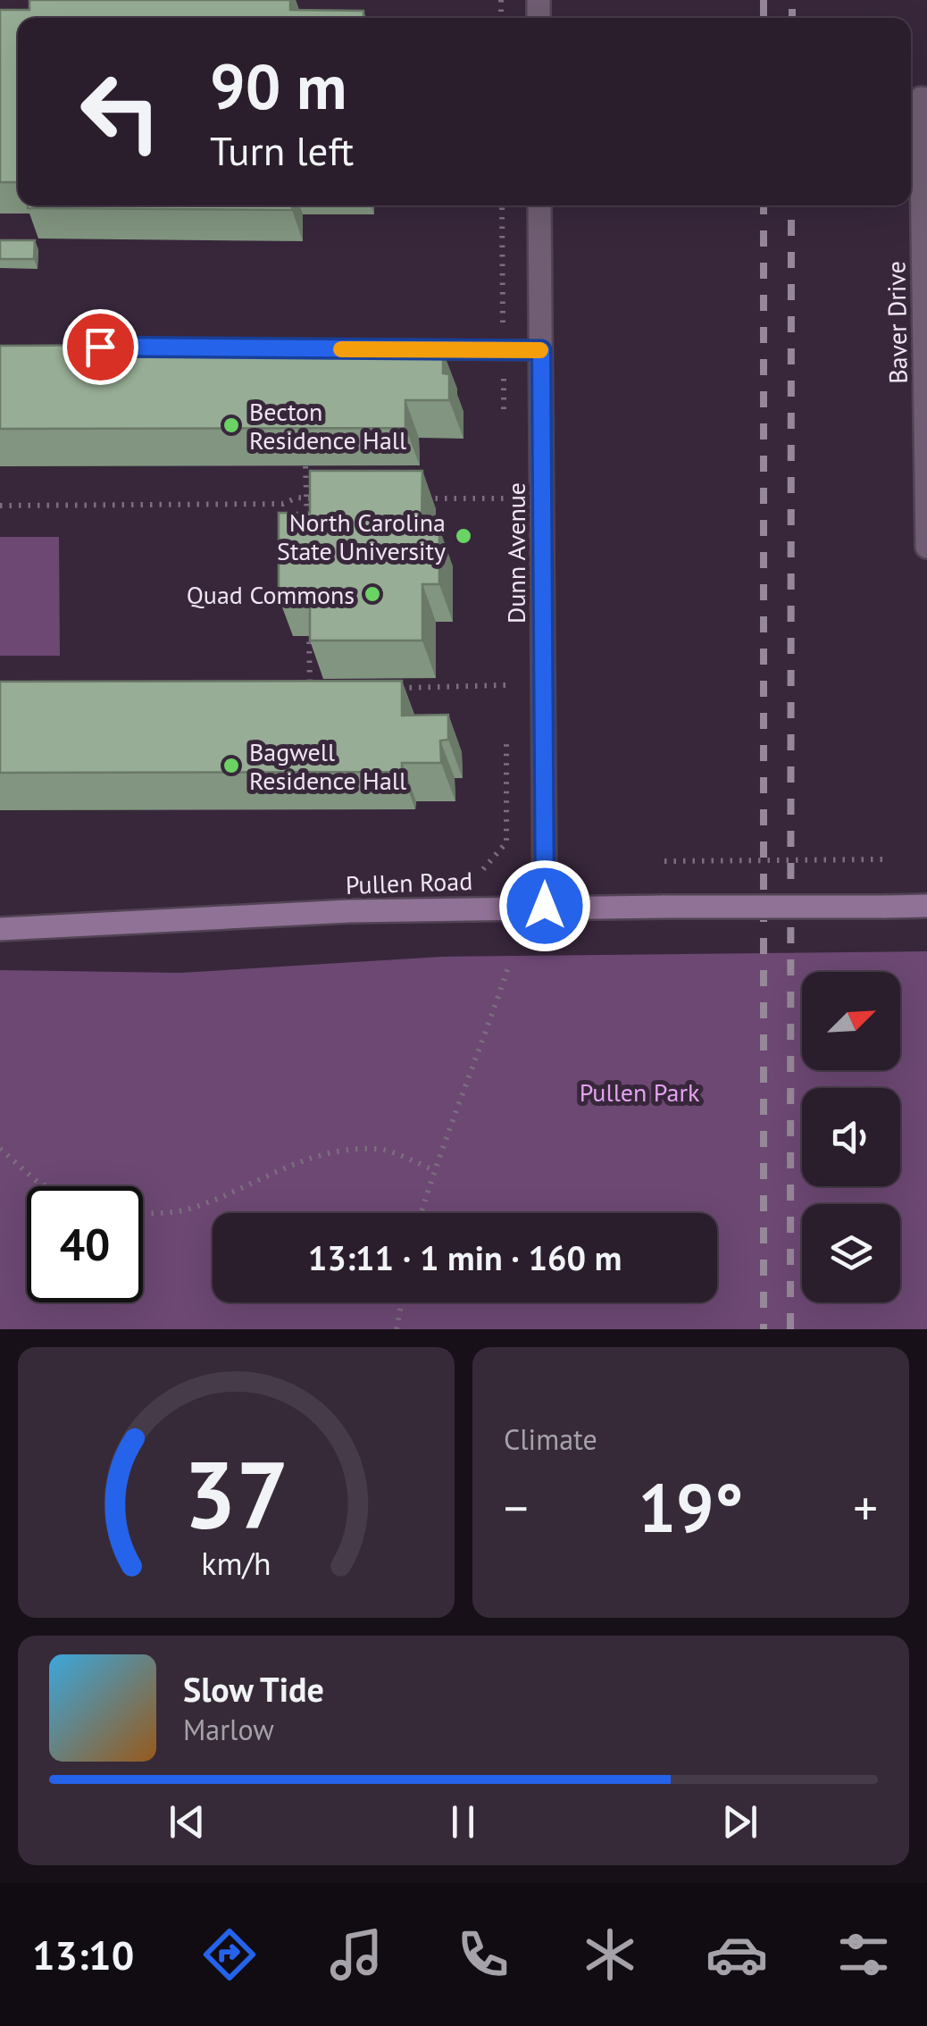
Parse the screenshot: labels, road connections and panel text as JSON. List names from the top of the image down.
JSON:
{
  "streets": {
    "main road": ["Pullen Road"],
    "street": ["Baver Drive", "Dunn Avenue"]
  },
  "crossings": [
    ["Dunn Avenue", "Pullen Road"]
  ],
  "parks": ["Pullen Park"],
  "places": [
    "Becton Residence Hall",
    "North Carolina State University",
    "Quad Commons",
    "Bagwell Residence Hall"
  ],
  "north": "top right",
  "page": {
    "turn": ["90 m", "Turn left"],
    "limit": "40",
    "trip": "13:11 · 1 min · 160 m",
    "tile": "Climate",
    "heat": ["−", "19°", "+"],
    "song": ["Slow Tide", "Marlow"],
    "tabs": "13:10",
    "gauge": ["37", "km/h"]
  }
}
